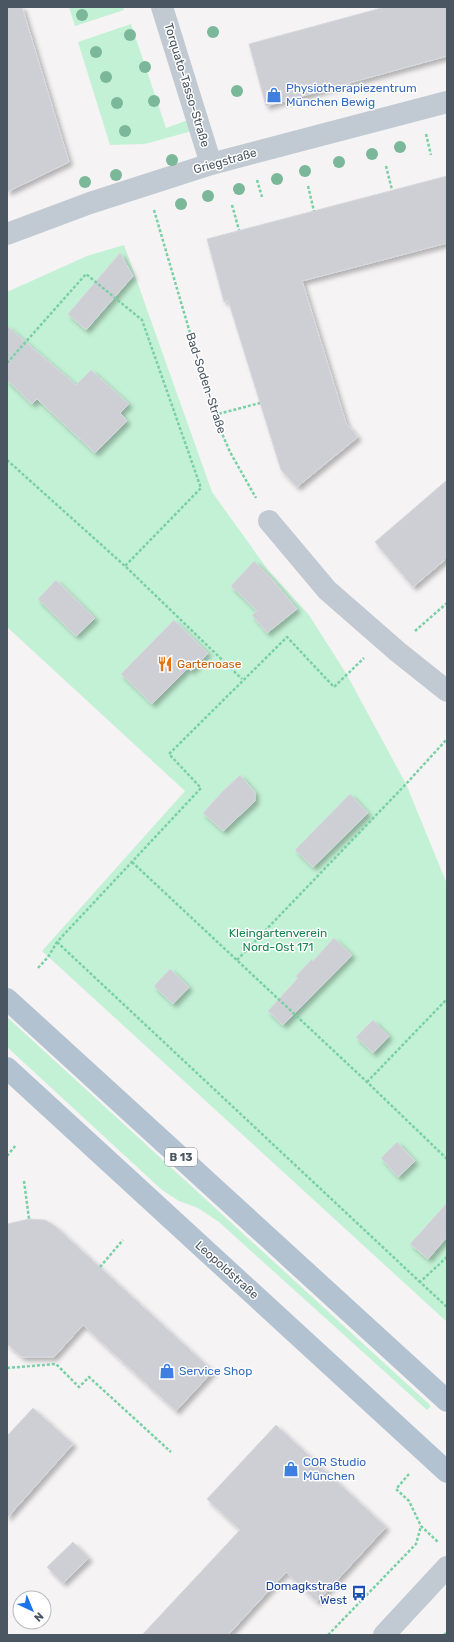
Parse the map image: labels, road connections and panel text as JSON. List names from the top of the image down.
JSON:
{
  "streets": {
    "main road": ["B 13", "Leopoldstraße"],
    "street": ["Torquato-Tasso-Straße", "Griegstraße"],
    "path": ["Bad-Soden-Straße"]
  },
  "crossings": [
    ["Torquato-Tasso-Straße", "Griegstraße"],
    ["Griegstraße", "Bad-Soden-Straße"]
  ],
  "parks": ["Kleingartenverein Nord-Ost 171"],
  "places": {
    "shop": ["Physiotherapiezentrum München Bewig", "Service Shop", "COR Studio München"],
    "restaurant": ["Gartenoase"],
    "bus stop": ["Domagkstraße West"]
  },
  "north": "bottom right"
}
